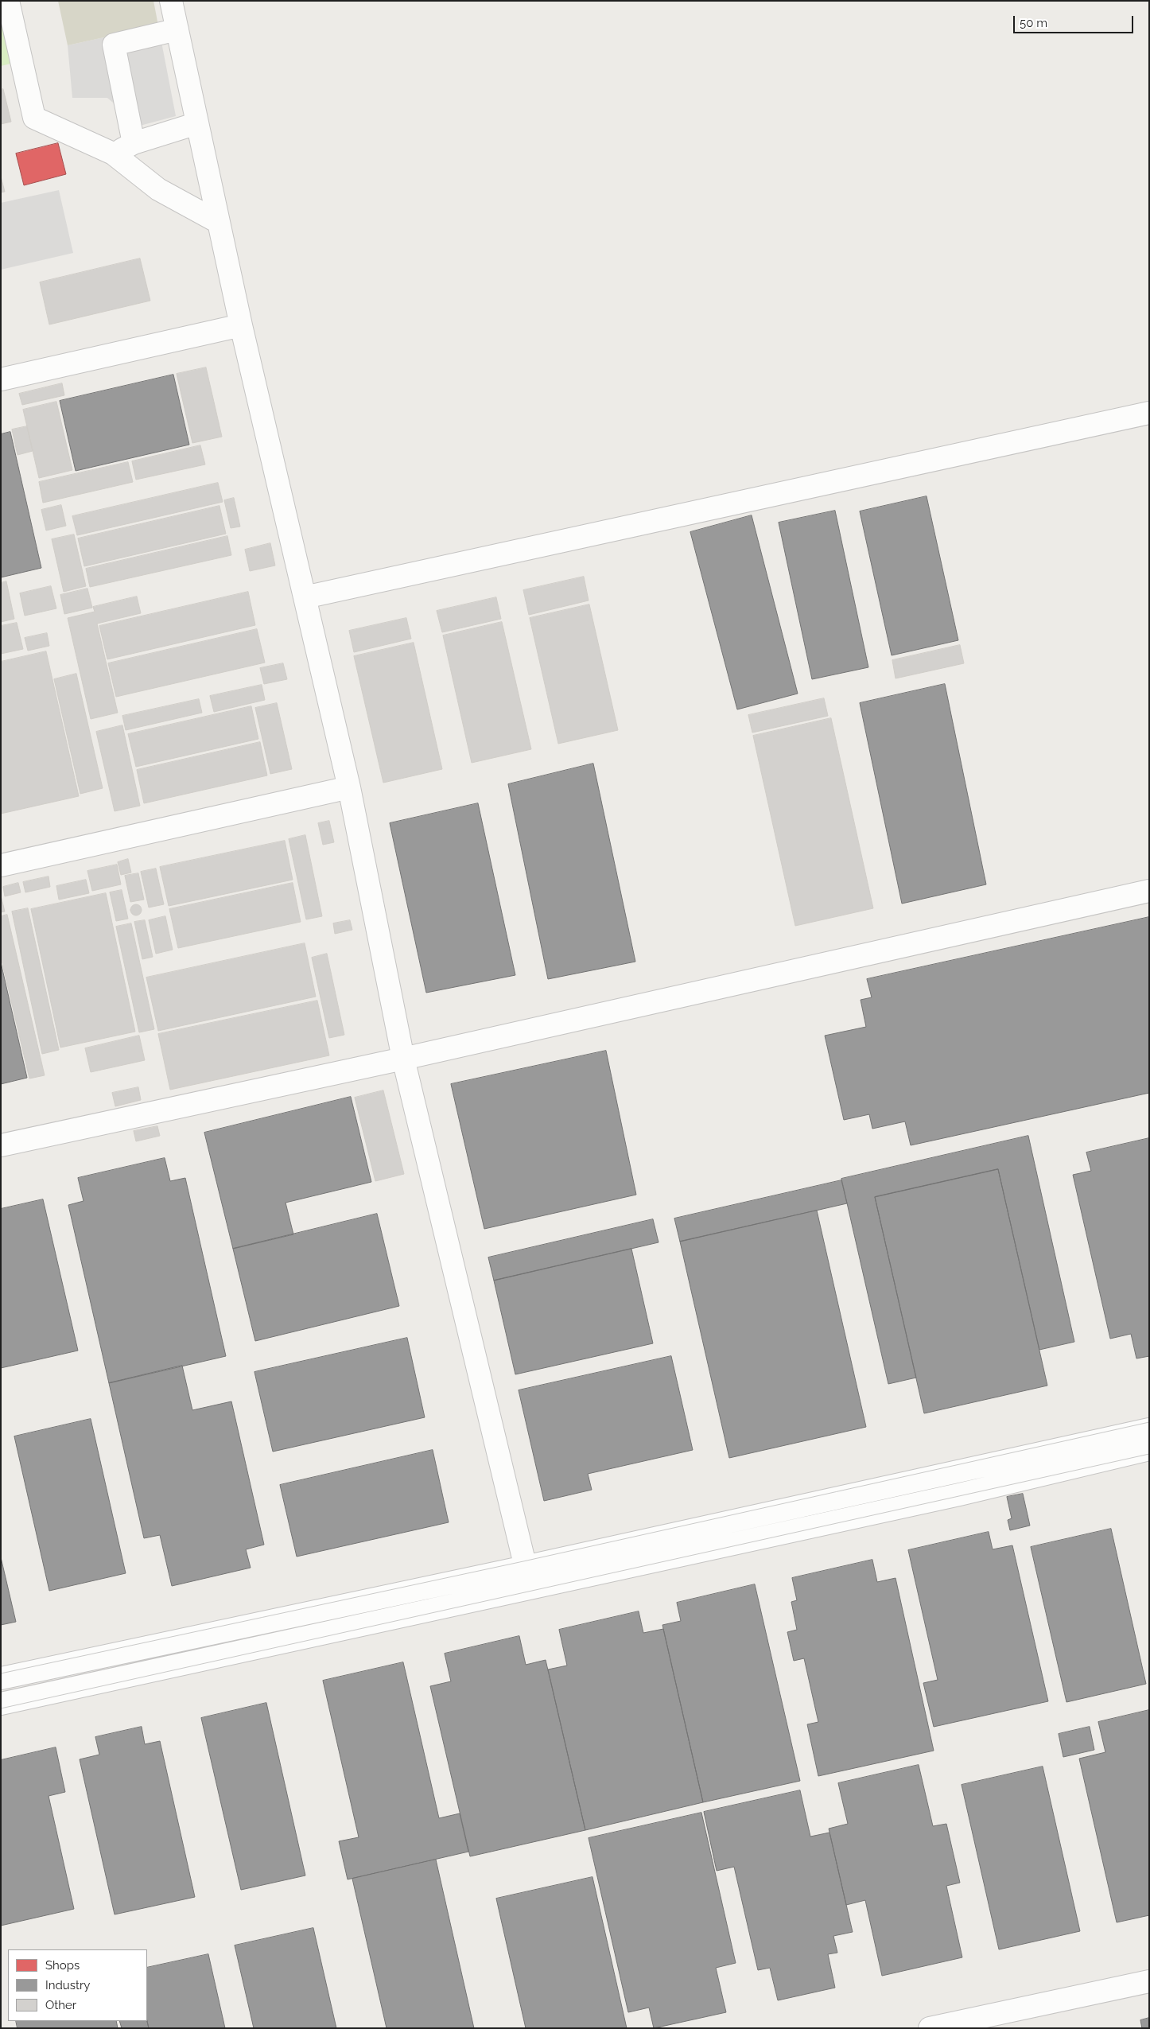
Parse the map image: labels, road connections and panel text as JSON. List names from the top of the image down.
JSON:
{
  "legend": ["Shops", "Industry", "Other"],
  "scale_bar": "50 m"
}
